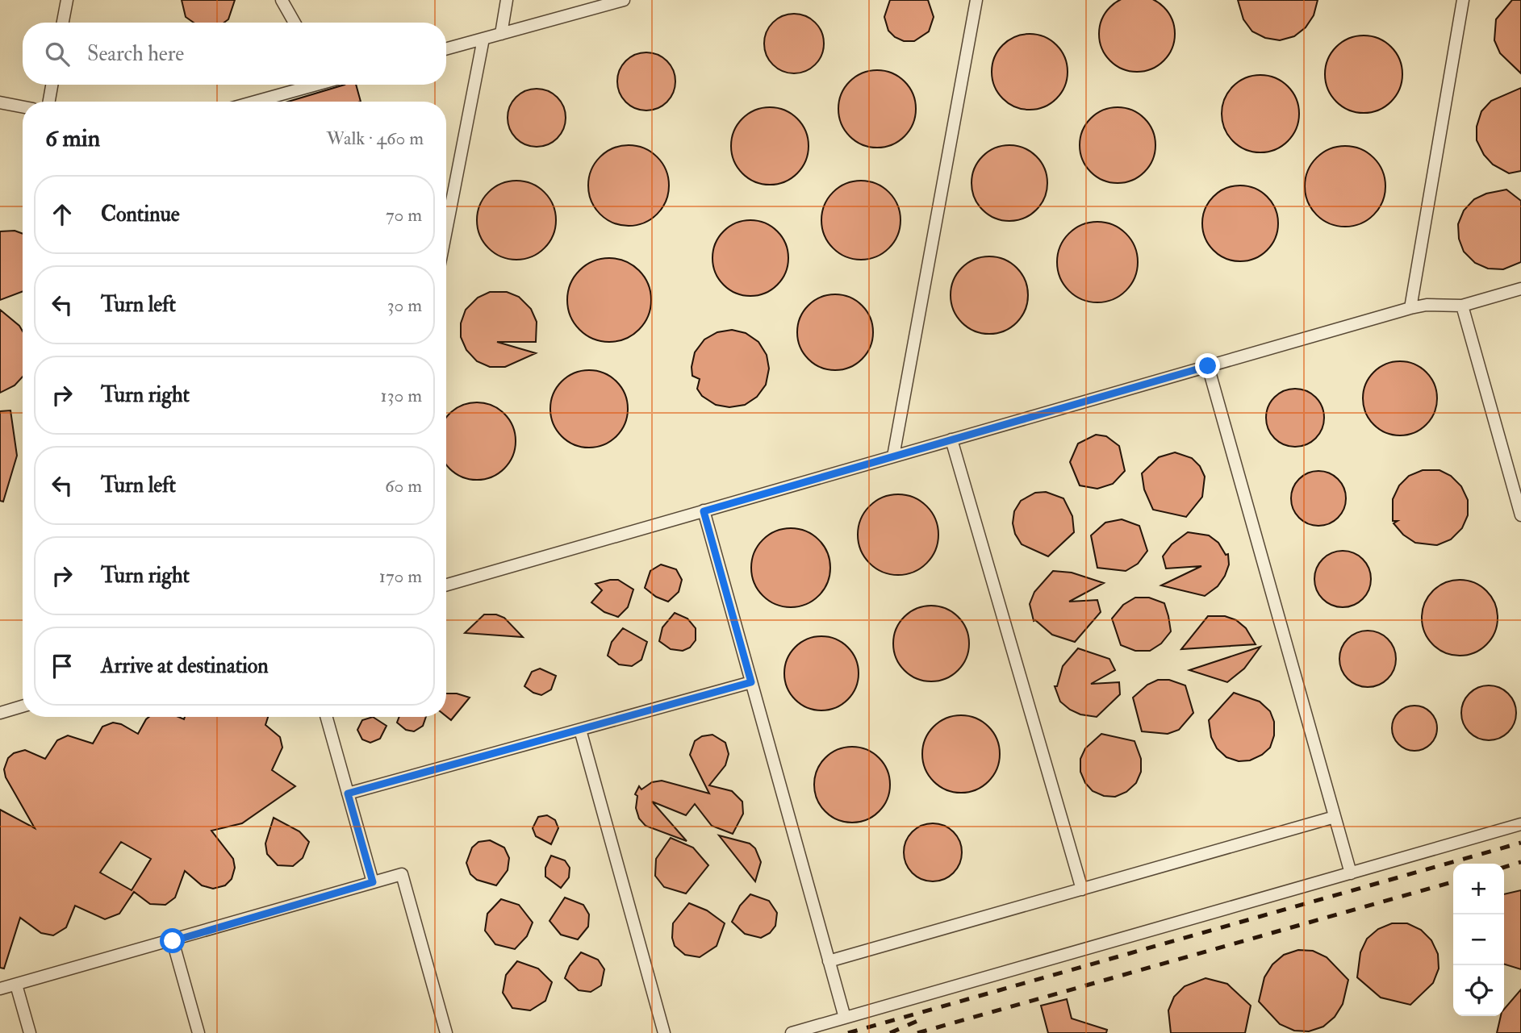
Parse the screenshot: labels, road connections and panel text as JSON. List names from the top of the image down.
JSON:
{
  "page": {
    "search": "Search here",
    "heading": ["6 min", "Walk · 460 m"],
    "list": [
      ["Continue", "70 m"],
      ["Turn left", "30 m"],
      ["Turn right", "130 m"],
      ["Turn left", "60 m"],
      ["Turn right", "170 m"],
      "Arrive at destination"
    ],
    "map_buttons": ["+", "−"]
  }
}
